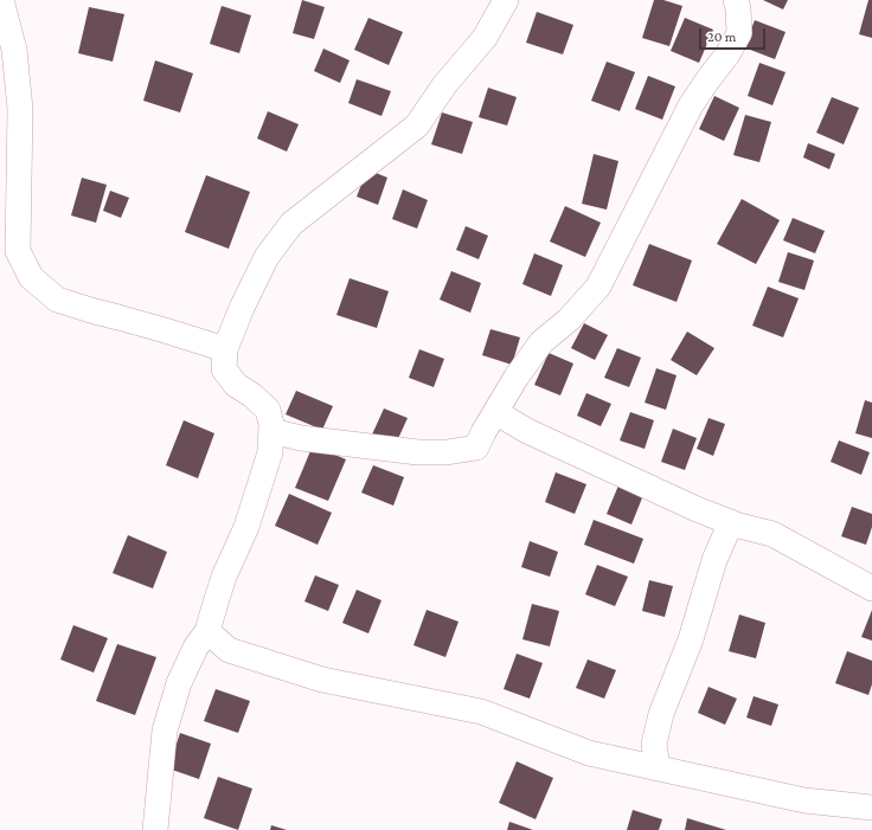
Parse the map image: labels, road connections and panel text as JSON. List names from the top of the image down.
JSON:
{
  "scale_bar": "20 m"
}
